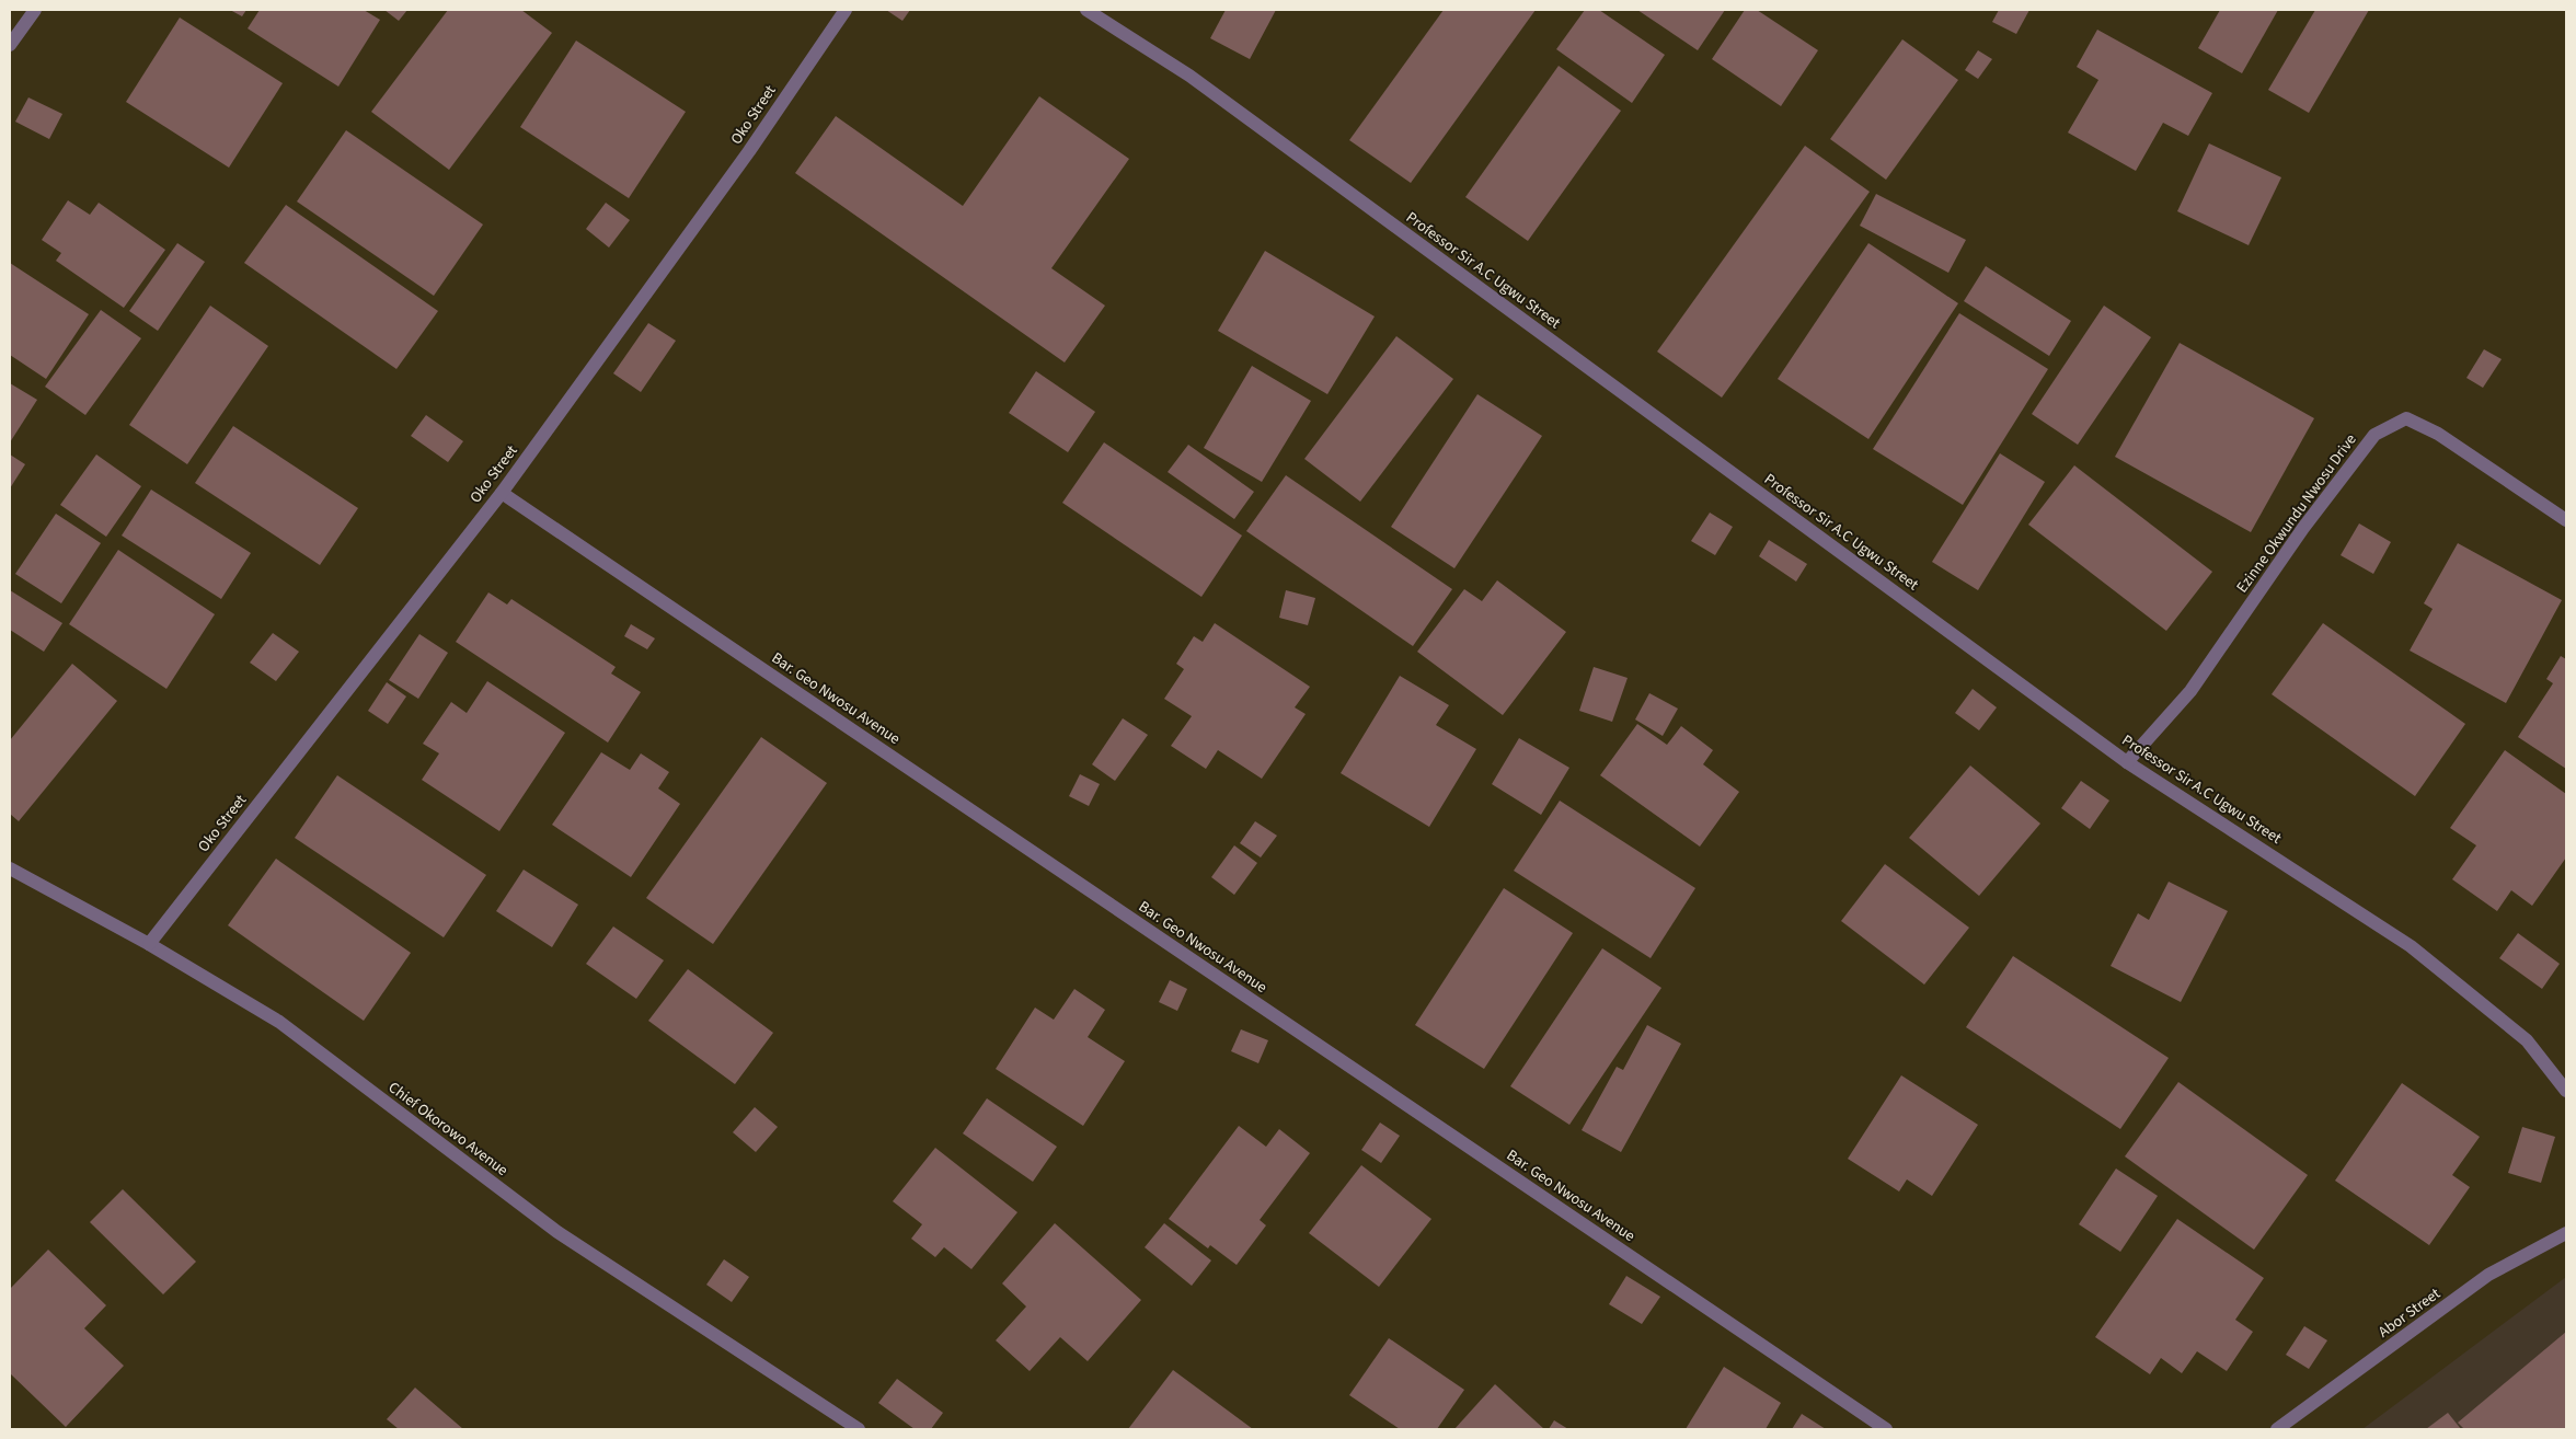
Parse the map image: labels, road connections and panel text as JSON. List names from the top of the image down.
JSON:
{
  "streets": {
    "street": [
      "Oko Street",
      "Professor Sir A.C Ugwu Street",
      "Ezinne Okwundu Nwosu Drive",
      "Bar. Geo Nwosu Avenue",
      "Chief Okorowo Avenue",
      "Abor Street"
    ]
  },
  "crossings": [
    ["Oko Street", "Bar. Geo Nwosu Avenue"],
    ["Oko Street", "Chief Okorowo Avenue"],
    ["Professor Sir A.C Ugwu Street", "Ezinne Okwundu Nwosu Drive"]
  ]
}
